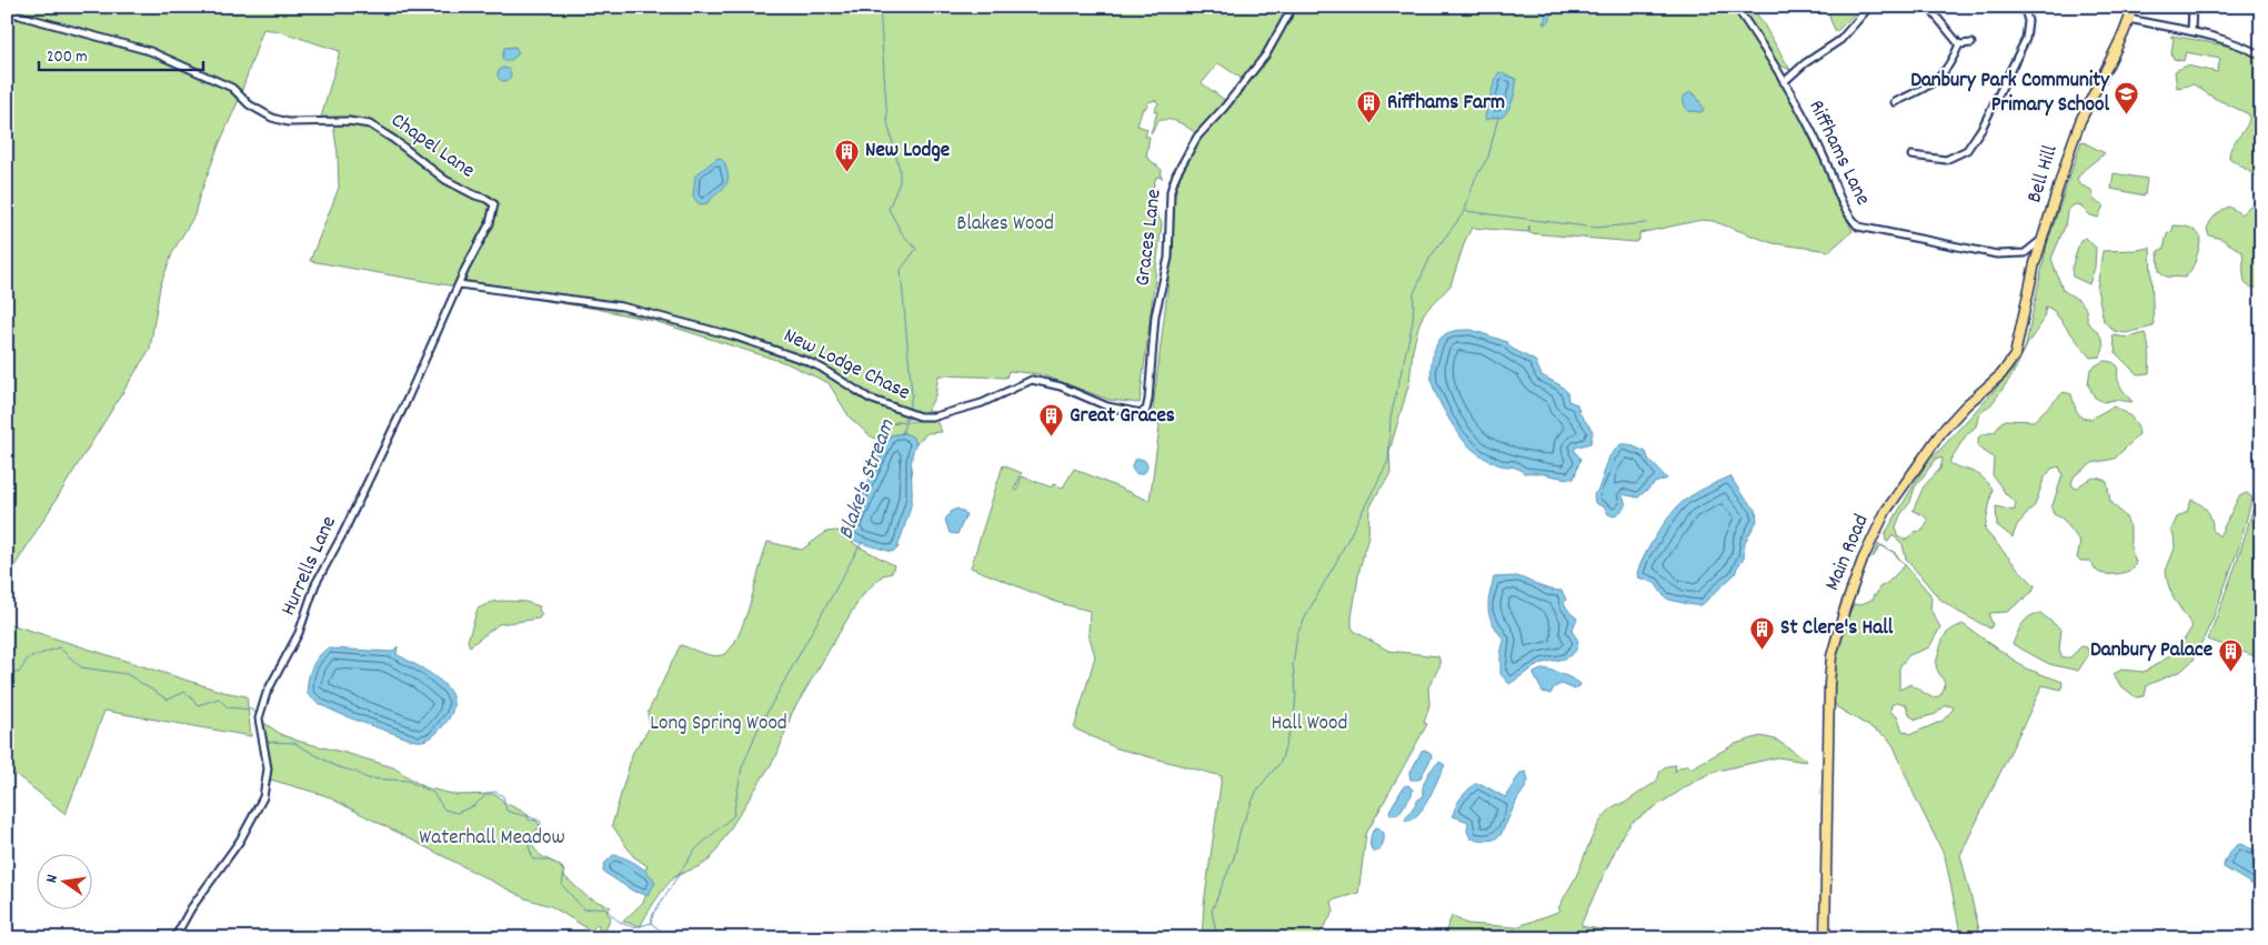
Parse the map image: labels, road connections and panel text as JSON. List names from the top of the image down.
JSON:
{
  "streets": {
    "main road": ["Bell Hill", "Main Road"],
    "street": [
      "Chapel Lane",
      "Riffhams Lane",
      "Graces Lane",
      "New Lodge Chase",
      "Hurrells Lane"
    ]
  },
  "crossings": [
    ["Chapel Lane", "Hurrells Lane"],
    ["Bell Hill", "Main Road"],
    ["Graces Lane", "New Lodge Chase"],
    ["New Lodge Chase", "Hurrells Lane"]
  ],
  "water": ["Blake's Stream"],
  "parks": [
    "Blakes Wood",
    "Long Spring Wood",
    "Hall Wood",
    "Waterhall Meadow"
  ],
  "places": {
    "school or university": ["Danbury Park Community Primary School"],
    "building": [
      "Riffhams Farm",
      "New Lodge",
      "Great Graces",
      "St Clere's Hall",
      "Danbury Palace"
    ]
  },
  "scale_bar": "200 m",
  "north": "left"
}
